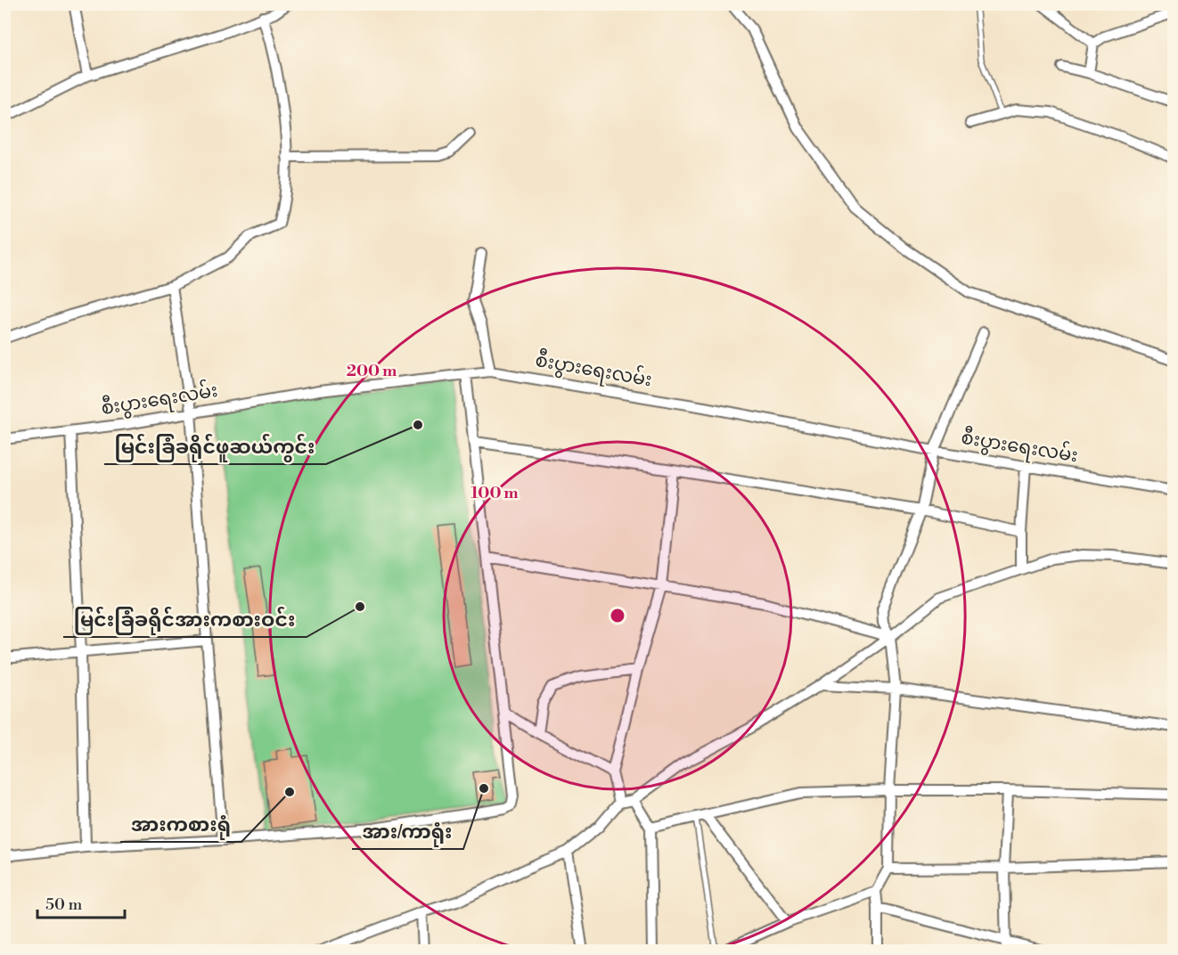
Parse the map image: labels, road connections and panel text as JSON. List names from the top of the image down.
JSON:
{
  "streets": {
    "street": ["စီးပွားရေးလမ်း"]
  },
  "places": [
    "မြင်းခြံခရိုင်ဖူဆယ်ကွင်း",
    "မြင်းခြံခရိုင်အားကစားဝင်း",
    "အား/ကာရုံး",
    "အားကစားရုံ"
  ],
  "scale_bar": "50 m",
  "rings": ["200 m", "100 m"]
}
